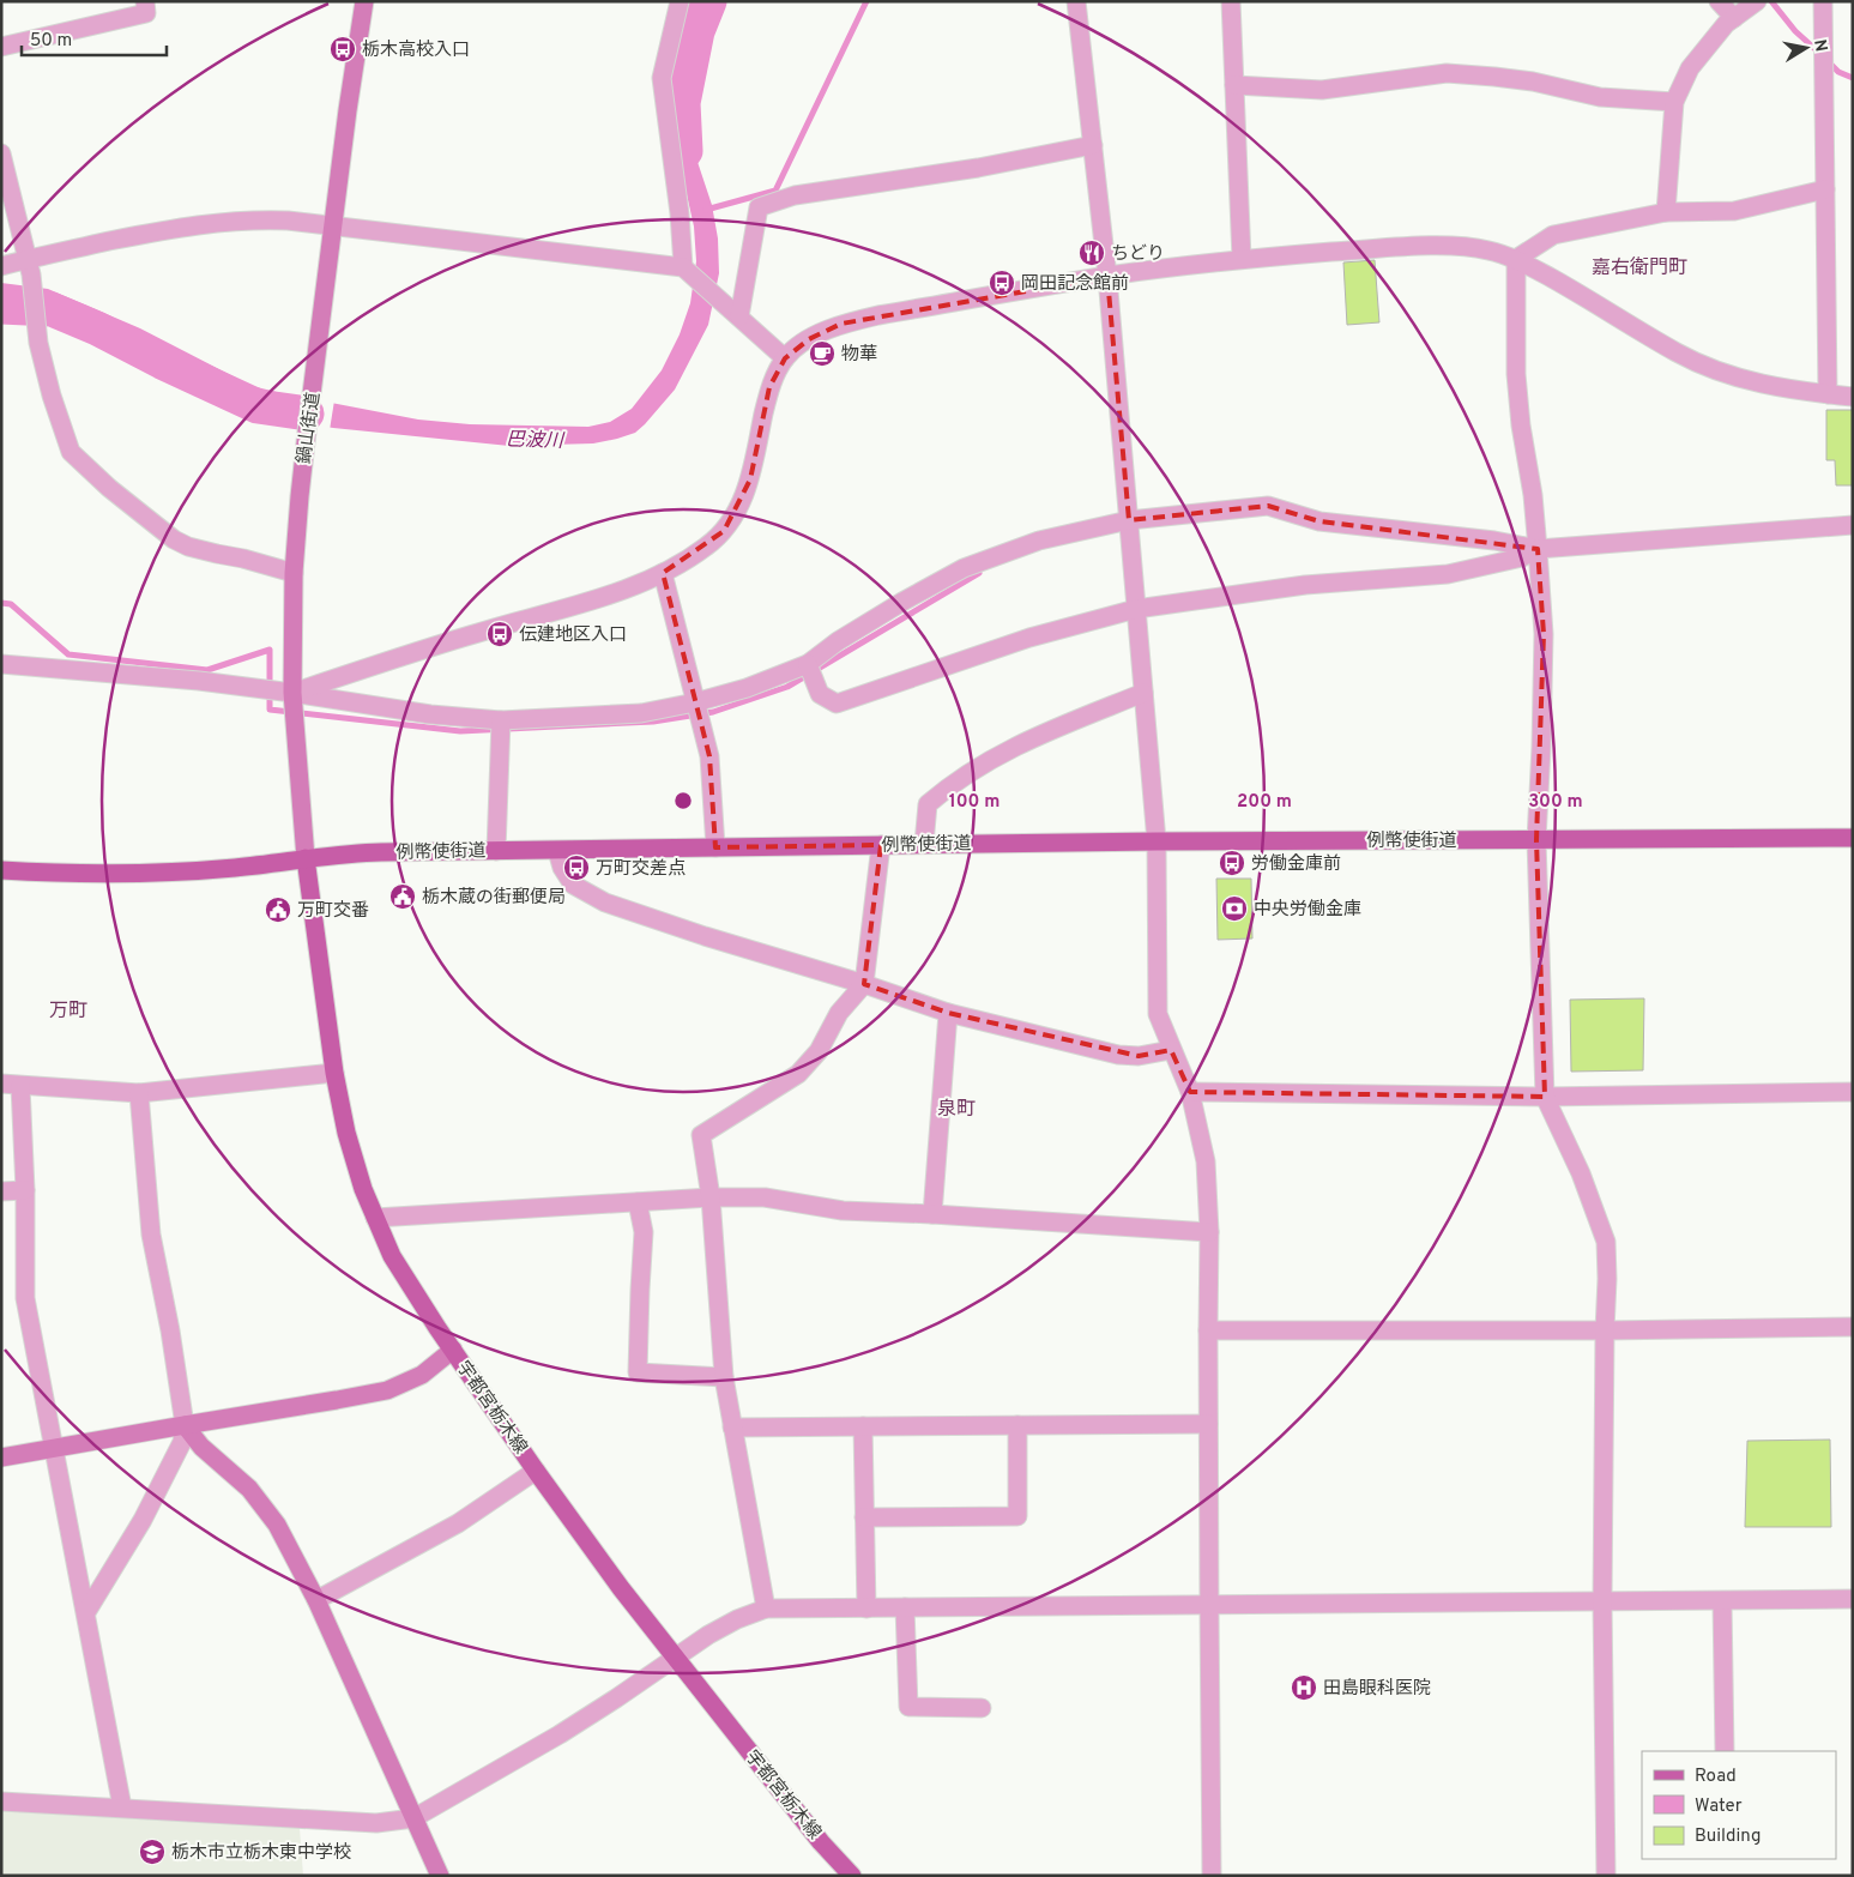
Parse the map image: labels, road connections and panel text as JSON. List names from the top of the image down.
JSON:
{
  "streets": {
    "main road": ["例幣使街道", "宇都宮栃木線"],
    "street": ["鍋山街道"]
  },
  "crossings": [
    ["鍋山街道", "例幣使街道"],
    ["鍋山街道", "宇都宮栃木線"],
    ["例幣使街道", "宇都宮栃木線"]
  ],
  "districts": ["嘉右衛門町", "万町", "泉町"],
  "water": ["巴波川"],
  "places": {
    "bus stop": [
      "栃木高校入口",
      "岡田記念館前",
      "伝建地区入口",
      "労働金庫前",
      "万町交差点"
    ],
    "restaurant": ["ちどり"],
    "cafe": ["物華"],
    "public building": ["栃木蔵の街郵便局", "万町交番"],
    "bank": ["中央労働金庫"],
    "hospital": ["田島眼科医院"],
    "school or university": ["栃木市立栃木東中学校"]
  },
  "legend": ["Road", "Water", "Building"],
  "scale_bar": "50 m",
  "north": "right",
  "rings": ["100 m", "200 m", "300 m"]
}
